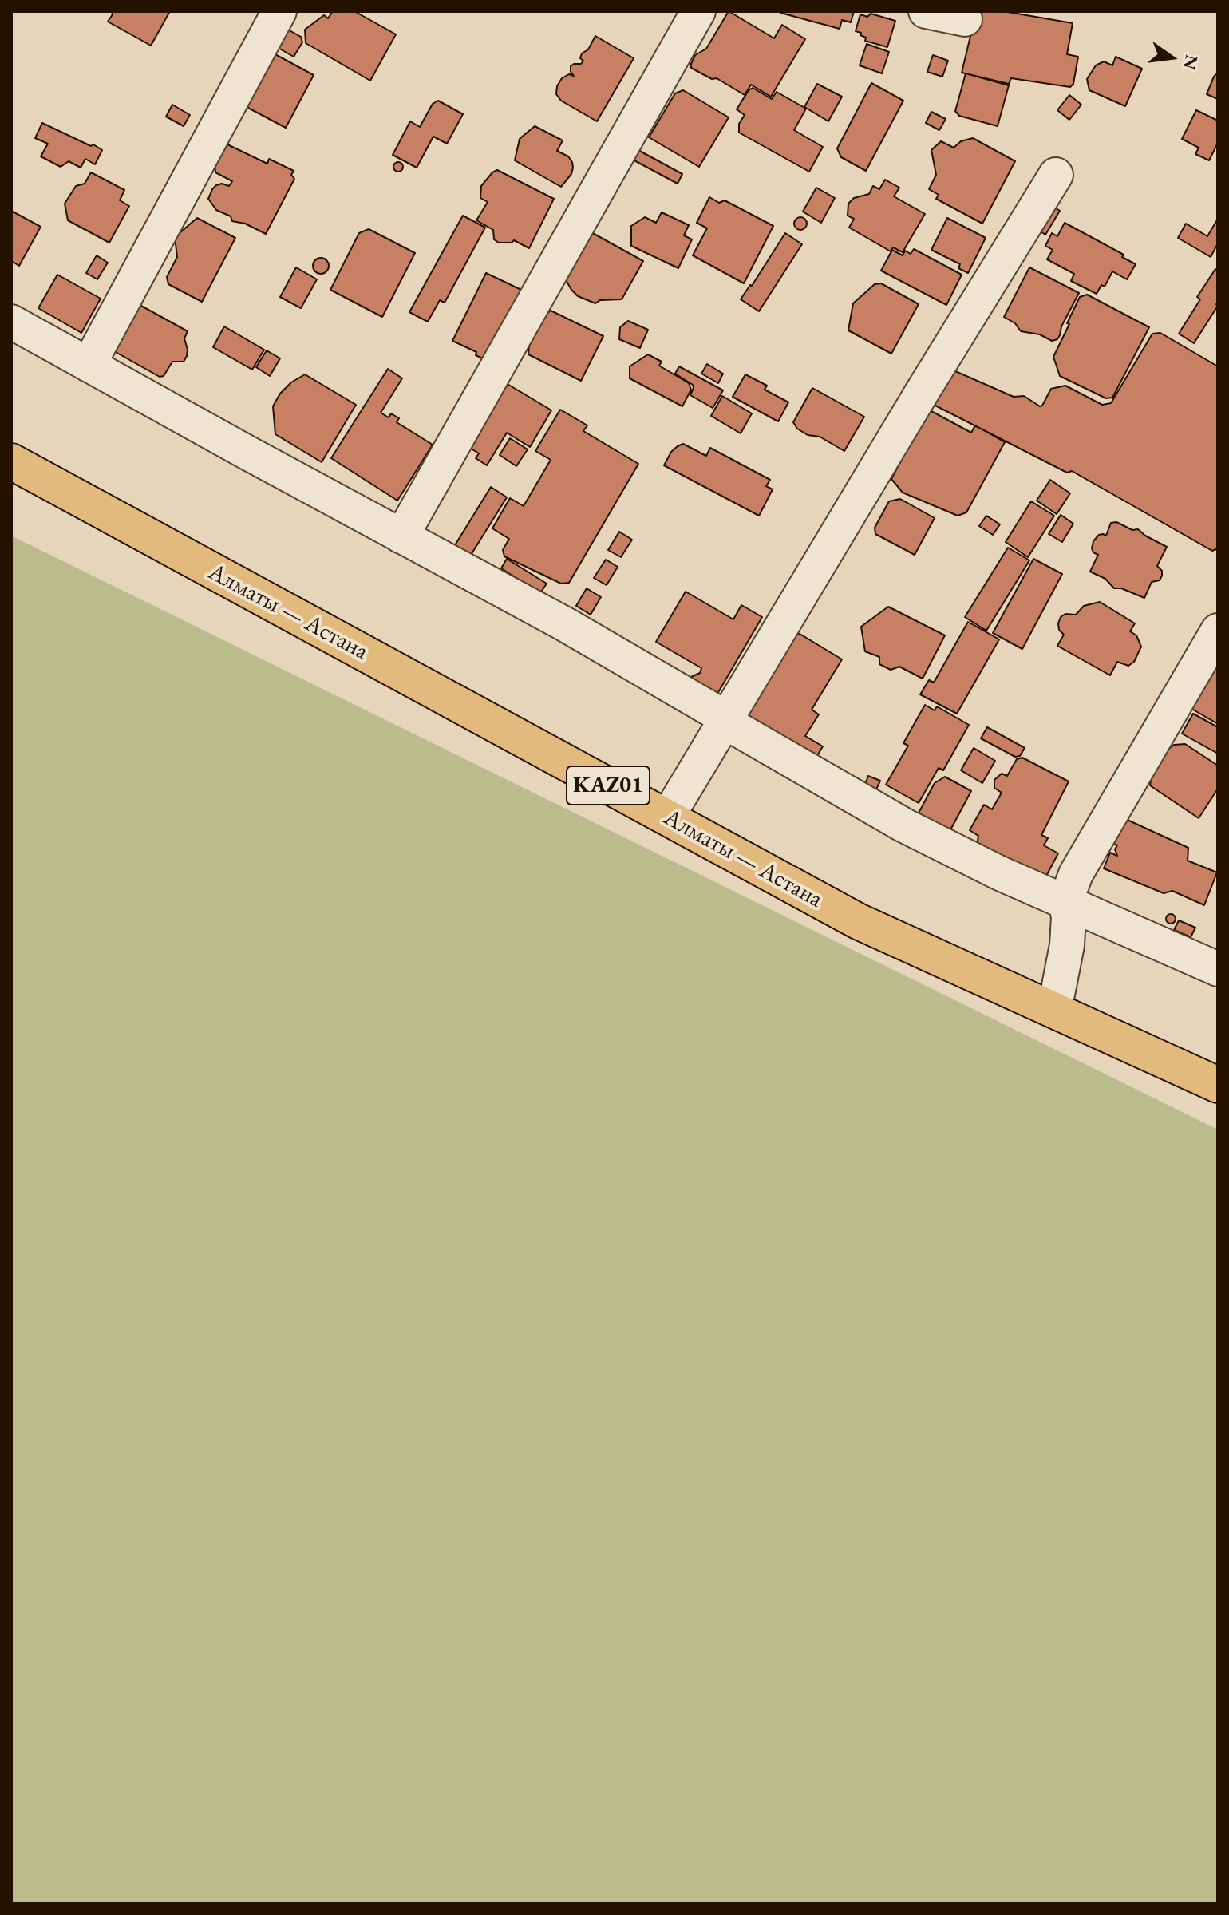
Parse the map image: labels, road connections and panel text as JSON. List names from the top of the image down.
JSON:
{
  "streets": {
    "highway": ["Алматы — Астана", "KАZ01"]
  },
  "north": "right"
}
